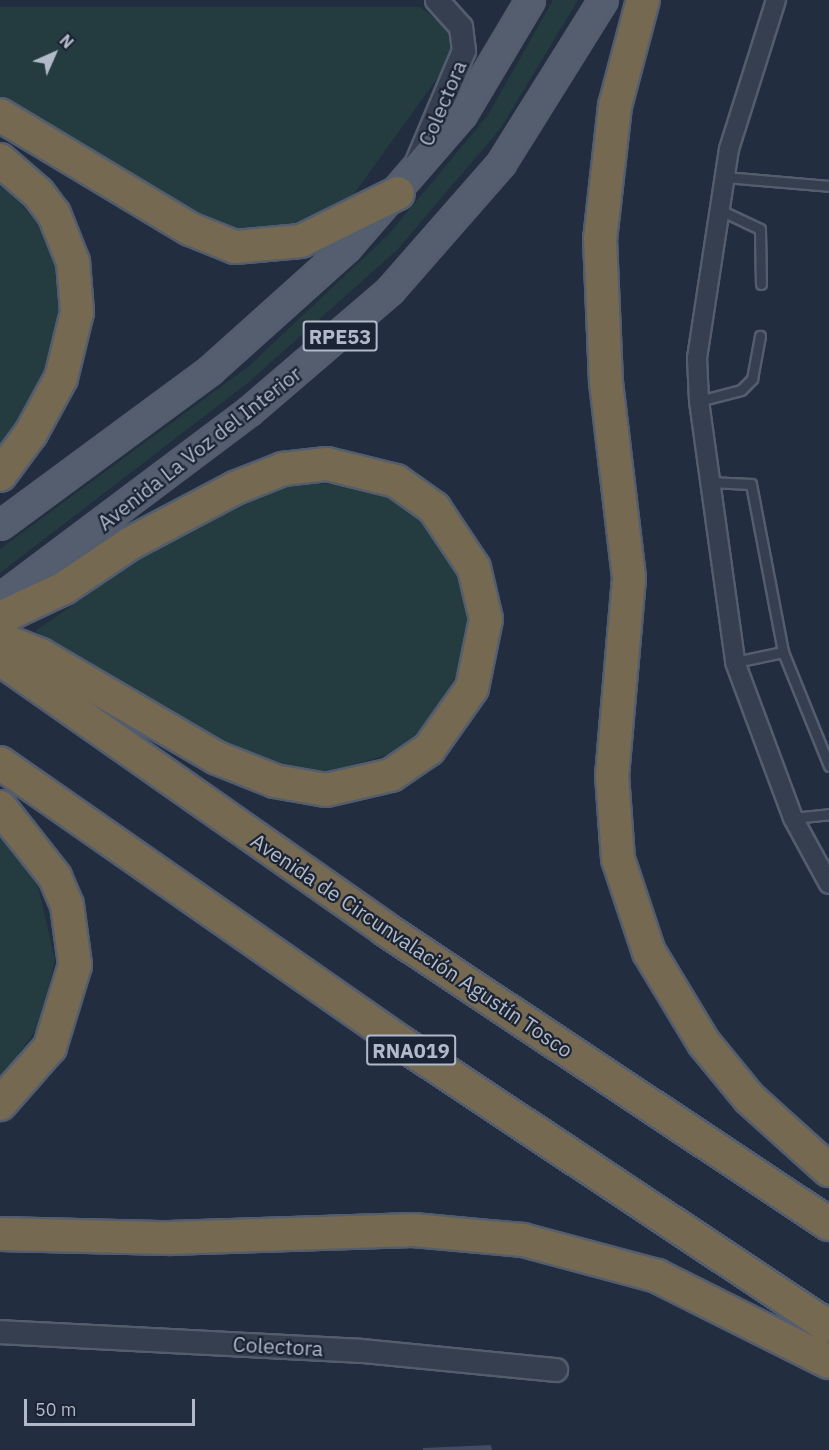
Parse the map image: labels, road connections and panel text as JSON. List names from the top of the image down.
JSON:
{
  "streets": {
    "highway": ["Avenida de Circunvalación Agustín Tosco", "RNA019"],
    "main road": ["RPE53", "Avenida La Voz del Interior"],
    "street": ["Colectora"]
  },
  "crossings": [
    ["Colectora", "RPE53"]
  ],
  "scale_bar": "50 m",
  "north": "top right"
}
